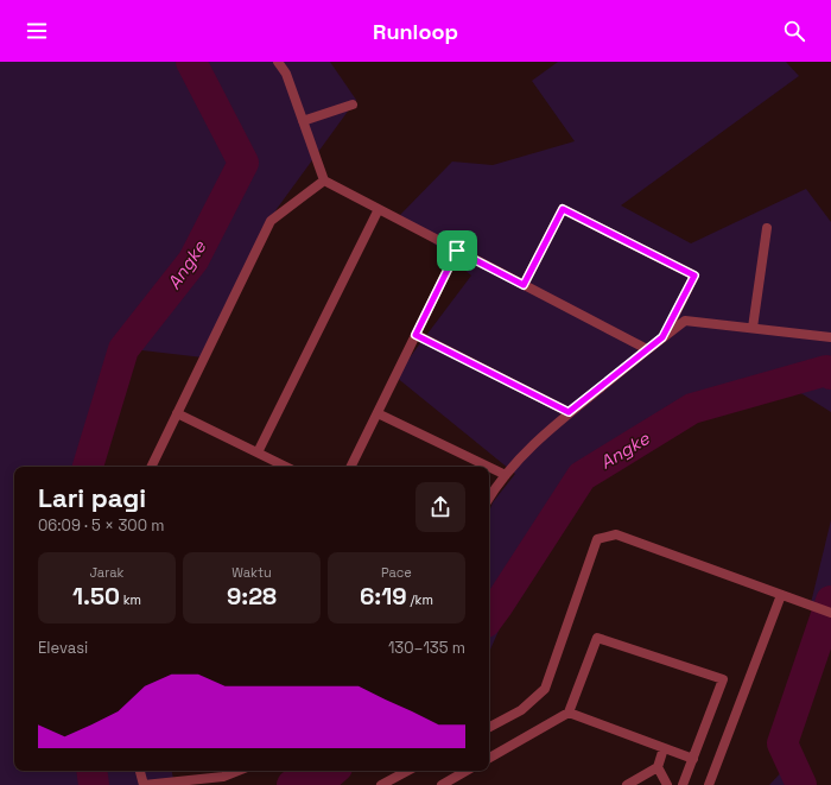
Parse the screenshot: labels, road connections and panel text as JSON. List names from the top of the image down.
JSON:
{
  "water": ["Angke"],
  "page": {
    "header": "Runloop",
    "heading": ["Lari pagi", "06:09 · 5 × 300 m"],
    "stats": [
      ["Jarak", "1.50 km"],
      ["Waktu", "9:28"],
      ["Pace", "6:19 /km"]
    ],
    "chart": ["Elevasi", "130–135 m"]
  }
}
